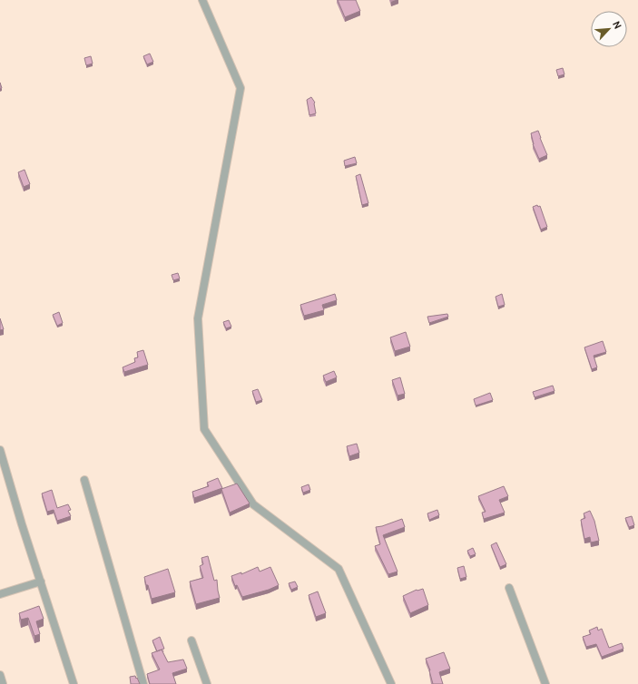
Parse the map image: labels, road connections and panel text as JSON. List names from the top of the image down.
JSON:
{
  "north": "top right"
}
